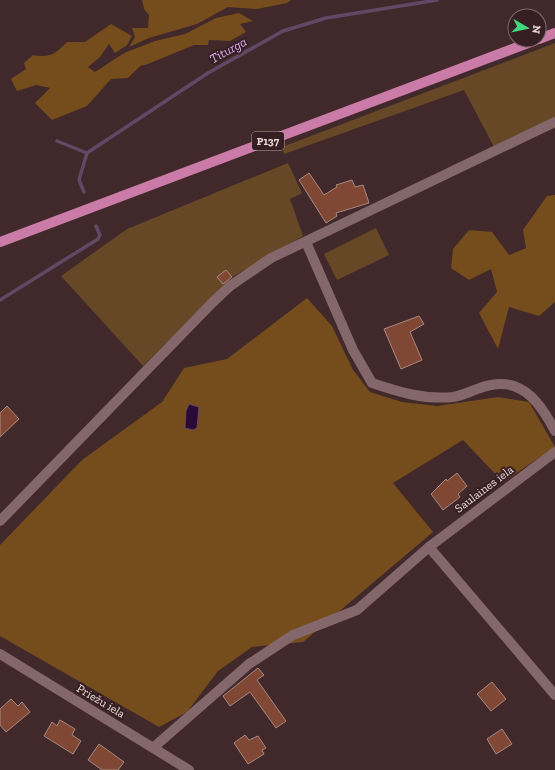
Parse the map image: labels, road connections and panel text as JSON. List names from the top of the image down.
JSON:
{
  "streets": {
    "main road": ["P137"],
    "street": ["Saulaines iela", "Priežu iela"]
  },
  "crossings": [
    ["Saulaines iela", "Priežu iela"]
  ],
  "water": ["Titurga"],
  "north": "right"
}
